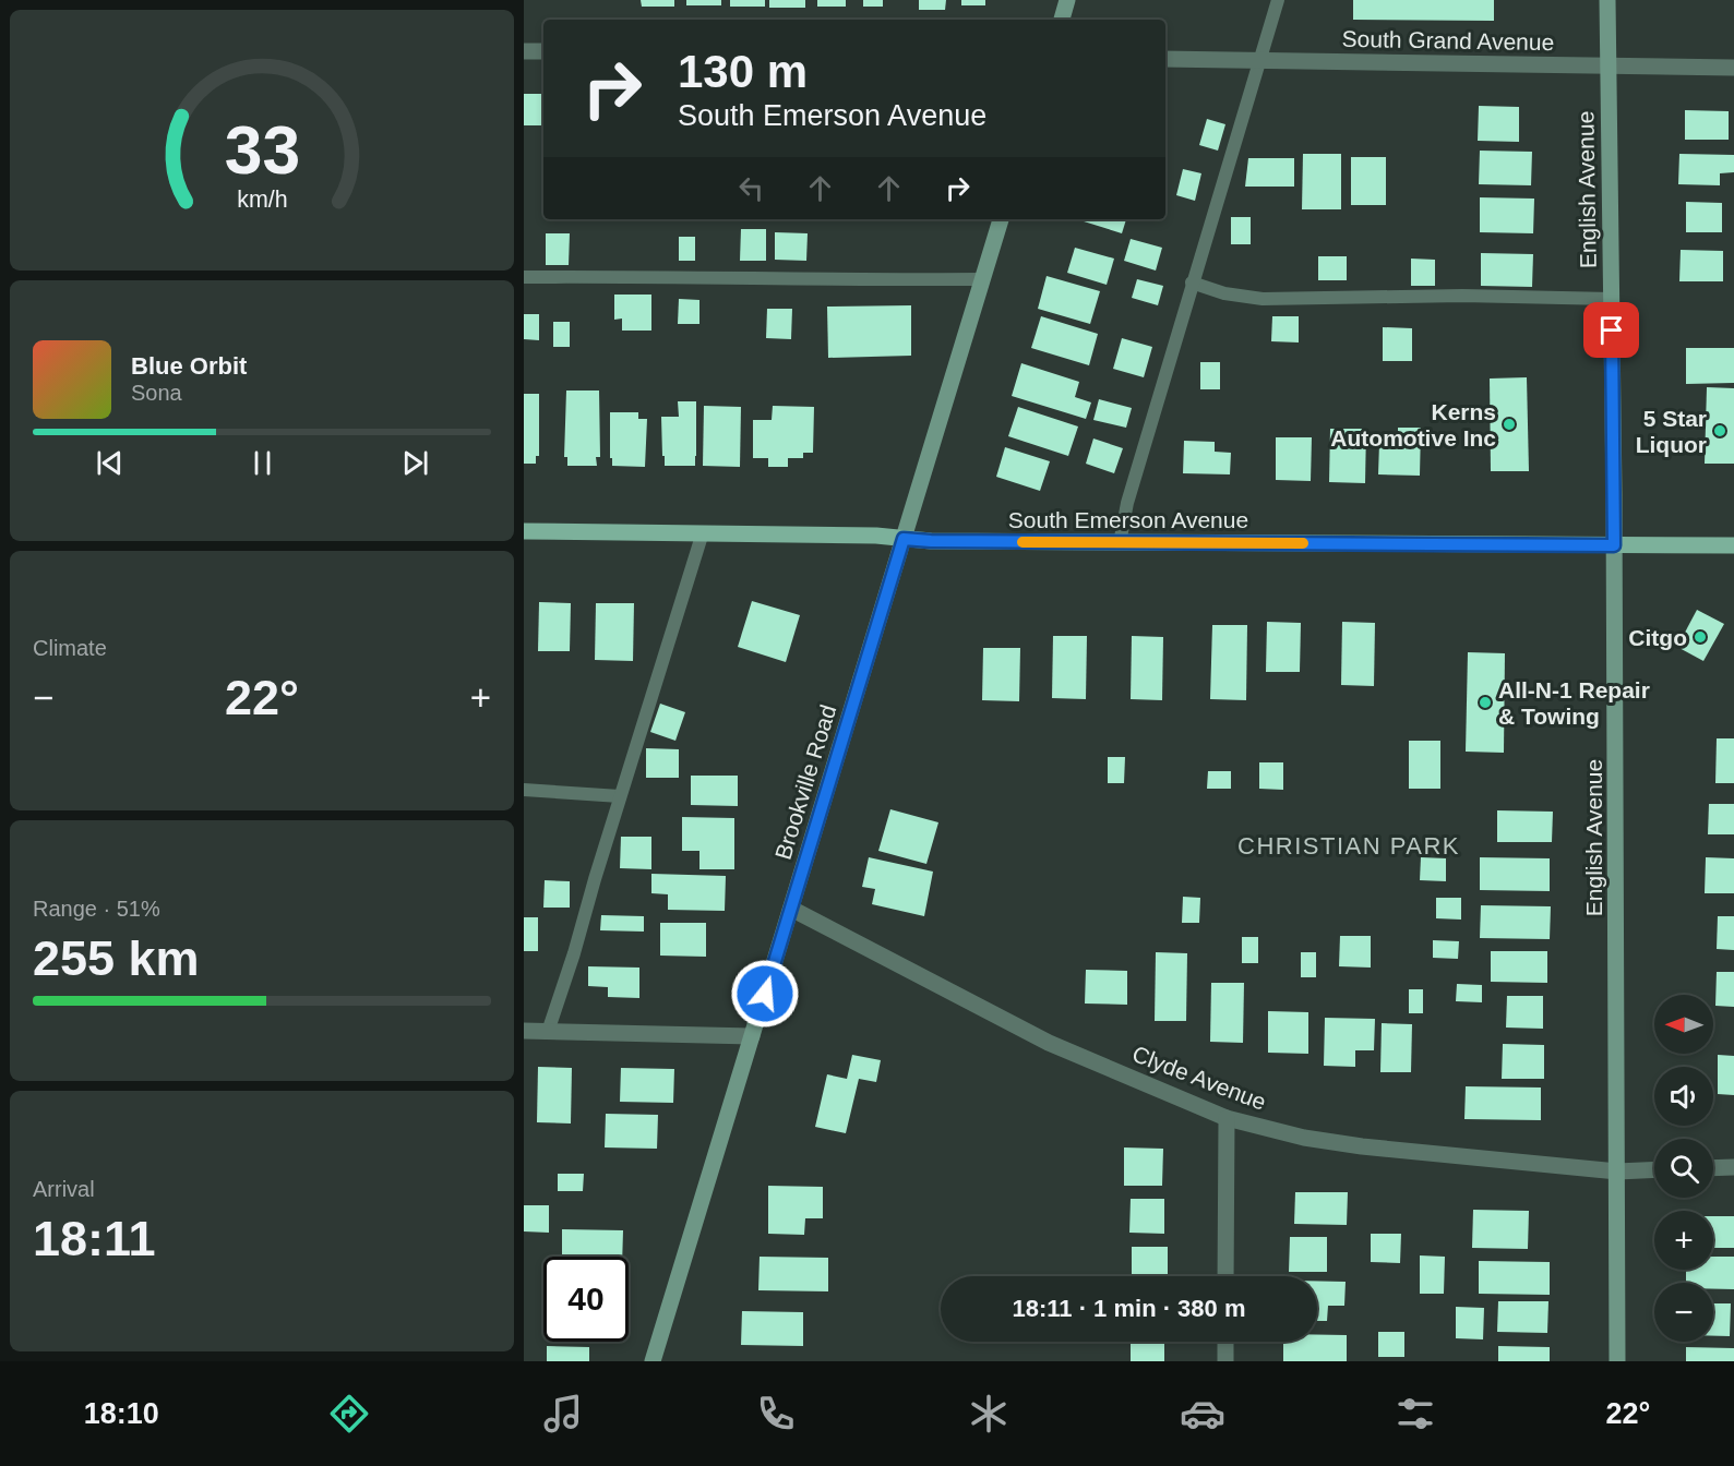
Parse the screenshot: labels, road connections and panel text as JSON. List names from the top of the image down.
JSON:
{
  "streets": {
    "main road": ["English Avenue", "South Emerson Avenue", "Brookville Road"],
    "street": ["South Grand Avenue", "Clyde Avenue"]
  },
  "crossings": [
    ["South Grand Avenue", "English Avenue"],
    ["English Avenue", "South Emerson Avenue"],
    ["English Avenue", "Clyde Avenue"],
    ["South Emerson Avenue", "Brookville Road"],
    ["Brookville Road", "Clyde Avenue"]
  ],
  "districts": ["CHRISTIAN PARK"],
  "places": [
    "Kerns Automotive Inc",
    "5 Star Liquor",
    "Citgo",
    "All-N-1 Repair & Towing"
  ],
  "north": "left",
  "page": {
    "turn": ["130 m", "South Emerson Avenue"],
    "song": ["Blue Orbit", "Sona"],
    "tile": [
      "Climate",
      ["Range · 51%", "255 km"],
      ["Arrival", "18:11"]
    ],
    "heat": ["−", "22°", "+"],
    "map_buttons": ["+", "−"],
    "limit": "40",
    "trip": "18:11 · 1 min · 380 m",
    "tabs": ["18:10", "22°"],
    "gauge": ["33", "km/h"]
  }
}
